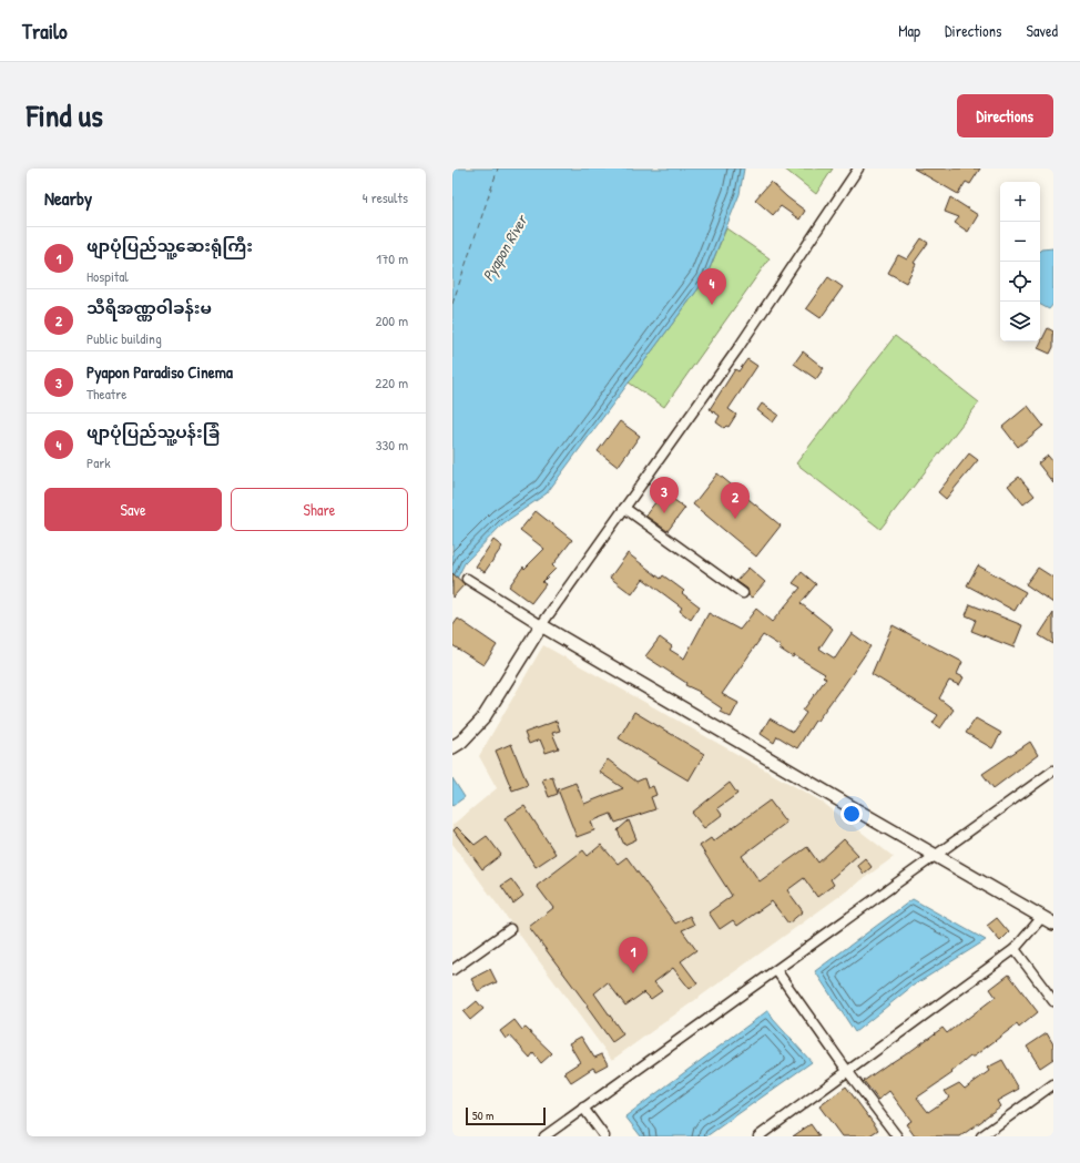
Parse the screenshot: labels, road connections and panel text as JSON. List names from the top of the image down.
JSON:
{
  "water": ["Pyapon River"],
  "scale_bar": "50 m",
  "page": {
    "header": "Trailo",
    "nav": ["Map", "Directions", "Saved"],
    "title": "Find us",
    "buttons": [
      "Directions",
      ["Save", "Share"]
    ],
    "heading": ["Nearby", "4 results"],
    "map_buttons": ["+", "−"],
    "list": [
      {
        "mark": "1",
        "name": "ဖျာပုံပြည်သူ့ဆေးရုံကြီး",
        "note": "Hospital",
        "value": "170 m"
      },
      {
        "mark": "2",
        "name": "သီရိအဏ္ဏဝါခန်းမ",
        "note": "Public building",
        "value": "200 m"
      },
      {
        "mark": "3",
        "name": "Pyapon Paradiso Cinema",
        "note": "Theatre",
        "value": "220 m"
      },
      {
        "mark": "4",
        "name": "ဖျာပုံပြည်သူ့ပန်းခြံ",
        "note": "Park",
        "value": "330 m"
      }
    ],
    "pins": [
      "4",
      "3",
      "2",
      "1"
    ],
    "scale": "50 m"
  }
}
